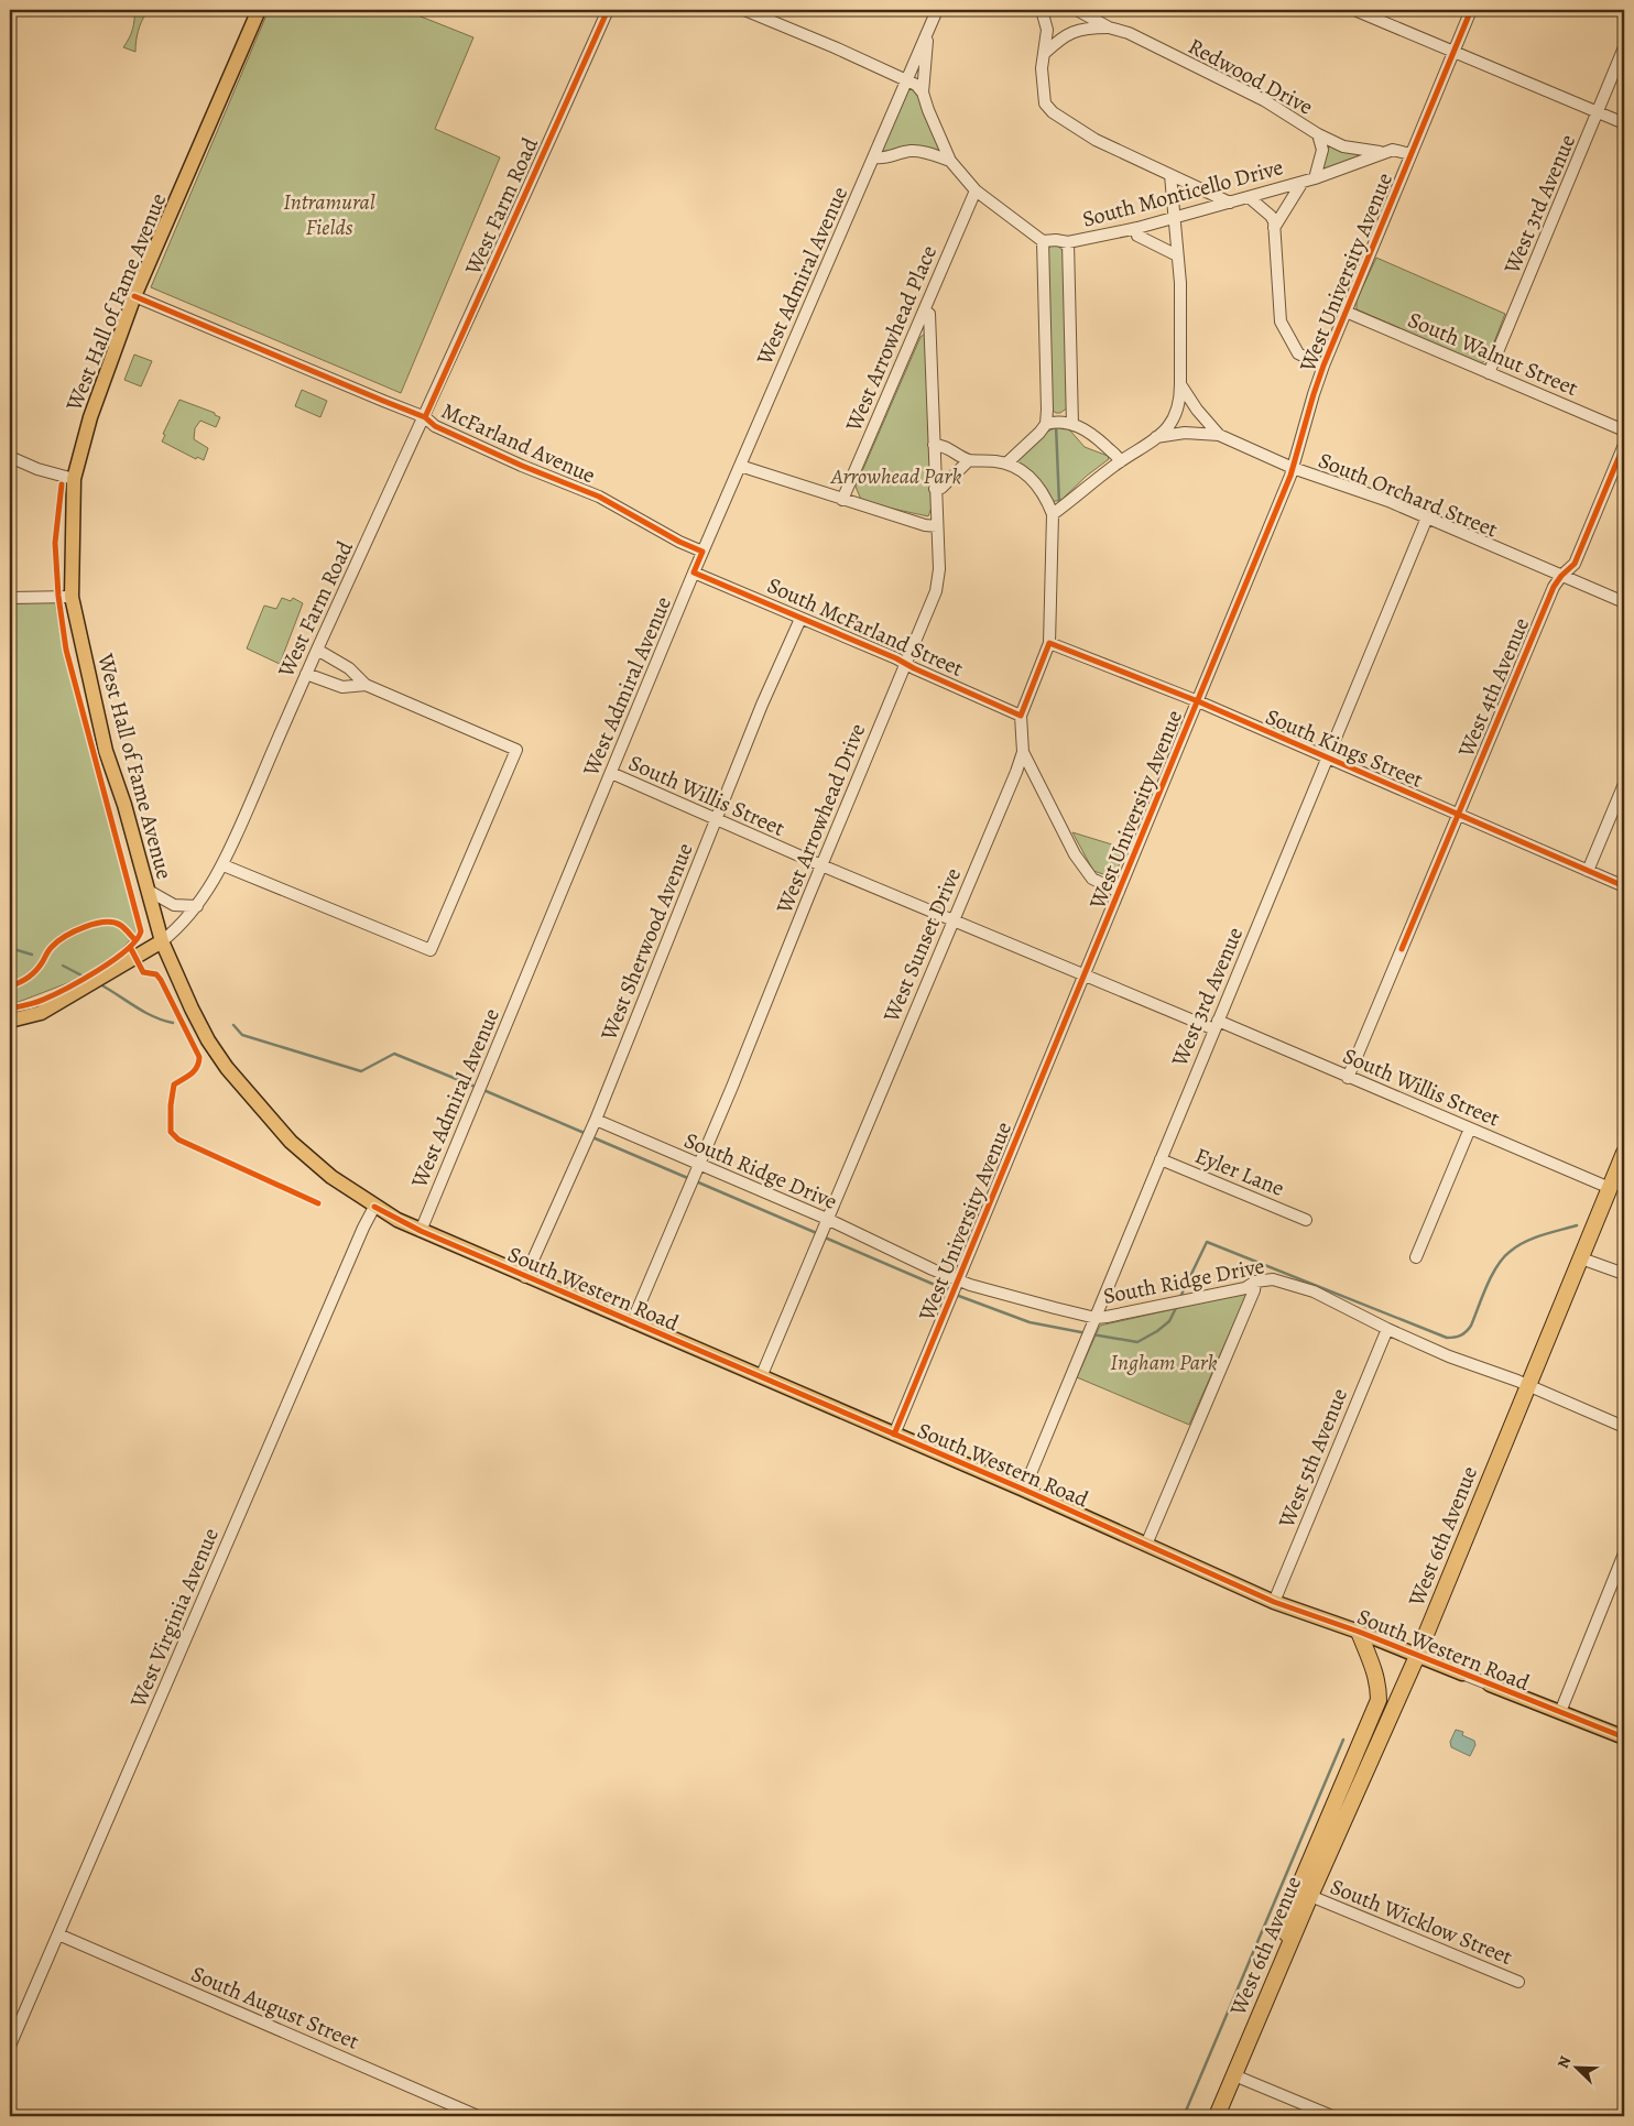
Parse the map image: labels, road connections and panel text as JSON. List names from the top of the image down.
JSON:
{
  "streets": {
    "highway": ["West 6th Avenue"],
    "main road": ["West Hall of Fame Avenue", "South Western Road"],
    "street": [
      "Redwood Drive",
      "South Monticello Drive",
      "West 3rd Avenue",
      "West Farm Road",
      "West University Avenue",
      "West Admiral Avenue",
      "West Arrowhead Place",
      "South Walnut Street",
      "McFarland Avenue",
      "South Orchard Street",
      "South McFarland Street",
      "West 4th Avenue",
      "South Kings Street",
      "South Willis Street",
      "West Arrowhead Drive",
      "West Sherwood Avenue",
      "West Sunset Drive",
      "South Ridge Drive",
      "Eyler Lane",
      "West 5th Avenue",
      "West Virginia Avenue",
      "South Wicklow Street",
      "South August Street"
    ]
  },
  "crossings": [
    ["Redwood Drive", "South Monticello Drive"],
    ["South Monticello Drive", "West University Avenue"],
    ["West 3rd Avenue", "South Walnut Street"],
    ["West 3rd Avenue", "South Orchard Street"],
    ["West 3rd Avenue", "South Kings Street"],
    ["West 3rd Avenue", "South Willis Street"],
    ["West 3rd Avenue", "South Ridge Drive"],
    ["West 3rd Avenue", "Eyler Lane"],
    ["West 3rd Avenue", "South Western Road"],
    ["West Farm Road", "West Hall of Fame Avenue"],
    ["West Farm Road", "McFarland Avenue"],
    ["West University Avenue", "South Walnut Street"],
    ["West University Avenue", "South Orchard Street"],
    ["West University Avenue", "South Kings Street"],
    ["West University Avenue", "South Willis Street"],
    ["West University Avenue", "South Ridge Drive"],
    ["West University Avenue", "South Western Road"],
    ["West Admiral Avenue", "McFarland Avenue"],
    ["West Admiral Avenue", "South McFarland Street"],
    ["West Admiral Avenue", "South Willis Street"],
    ["West Admiral Avenue", "South Western Road"],
    ["West Hall of Fame Avenue", "McFarland Avenue"],
    ["West Hall of Fame Avenue", "South Western Road"],
    ["West Hall of Fame Avenue", "West Virginia Avenue"],
    ["West Arrowhead Place", "West Arrowhead Drive"],
    ["South Orchard Street", "West 4th Avenue"],
    ["South McFarland Street", "West Arrowhead Drive"],
    ["South McFarland Street", "West Sherwood Avenue"],
    ["South McFarland Street", "West Sunset Drive"],
    ["West 4th Avenue", "South Kings Street"],
    ["West 4th Avenue", "South Willis Street"],
    ["South Kings Street", "West Sunset Drive"],
    ["South Willis Street", "West Arrowhead Drive"],
    ["South Willis Street", "West Sherwood Avenue"],
    ["South Willis Street", "West Sunset Drive"],
    ["South Willis Street", "West 6th Avenue"],
    ["West Arrowhead Drive", "South Ridge Drive"],
    ["West Arrowhead Drive", "South Western Road"],
    ["West Sherwood Avenue", "South Ridge Drive"],
    ["West Sherwood Avenue", "South Western Road"],
    ["West Sunset Drive", "South Ridge Drive"],
    ["West Sunset Drive", "South Western Road"],
    ["South Ridge Drive", "West 5th Avenue"],
    ["South Ridge Drive", "West 6th Avenue"],
    ["South Western Road", "West 5th Avenue"],
    ["South Western Road", "West 6th Avenue"],
    ["South Western Road", "West Virginia Avenue"],
    ["West 6th Avenue", "South Wicklow Street"],
    ["West Virginia Avenue", "South August Street"]
  ],
  "parks": ["Intramural Fields", "Arrowhead Park", "Ingham Park"],
  "north": "top left"
}
